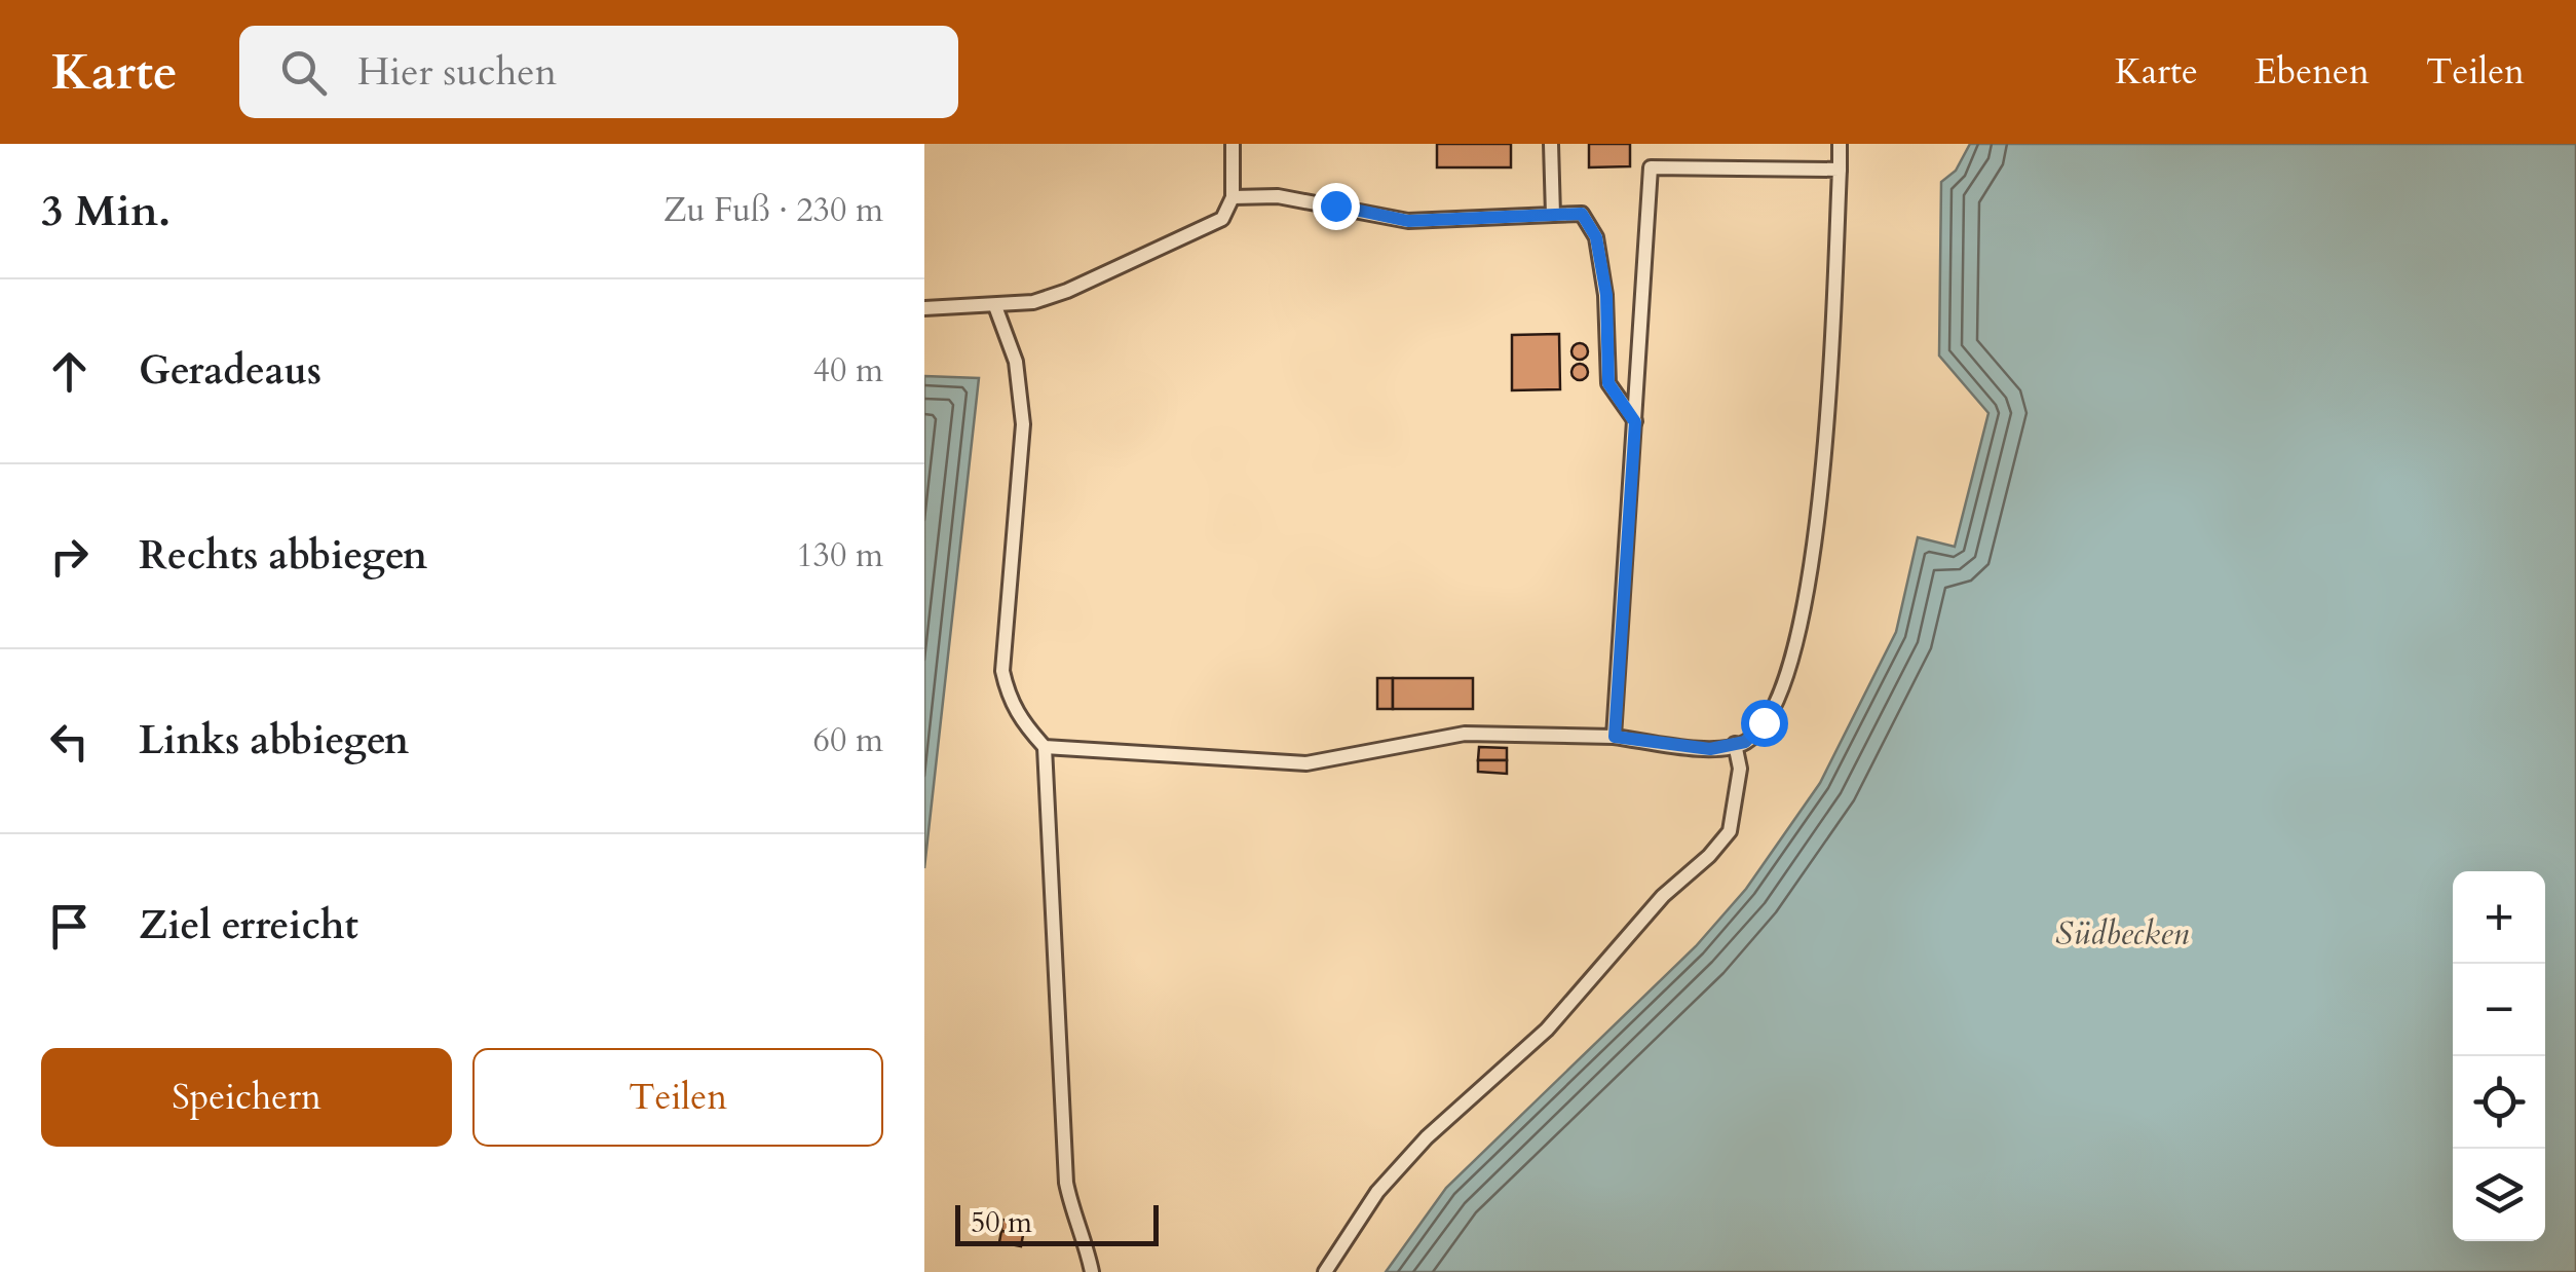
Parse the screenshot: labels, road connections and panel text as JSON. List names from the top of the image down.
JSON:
{
  "water": ["Südbecken"],
  "scale_bar": "50 m",
  "page": {
    "header": "Karte",
    "search": "Hier suchen",
    "nav": ["Karte", "Ebenen", "Teilen"],
    "heading": ["3 Min.", "Zu Fuß · 230 m"],
    "list": [
      ["Geradeaus", "40 m"],
      ["Rechts abbiegen", "130 m"],
      ["Links abbiegen", "60 m"],
      "Ziel erreicht"
    ],
    "map_buttons": ["+", "−"],
    "buttons": ["Speichern", "Teilen"],
    "scale": "50 m"
  }
}
